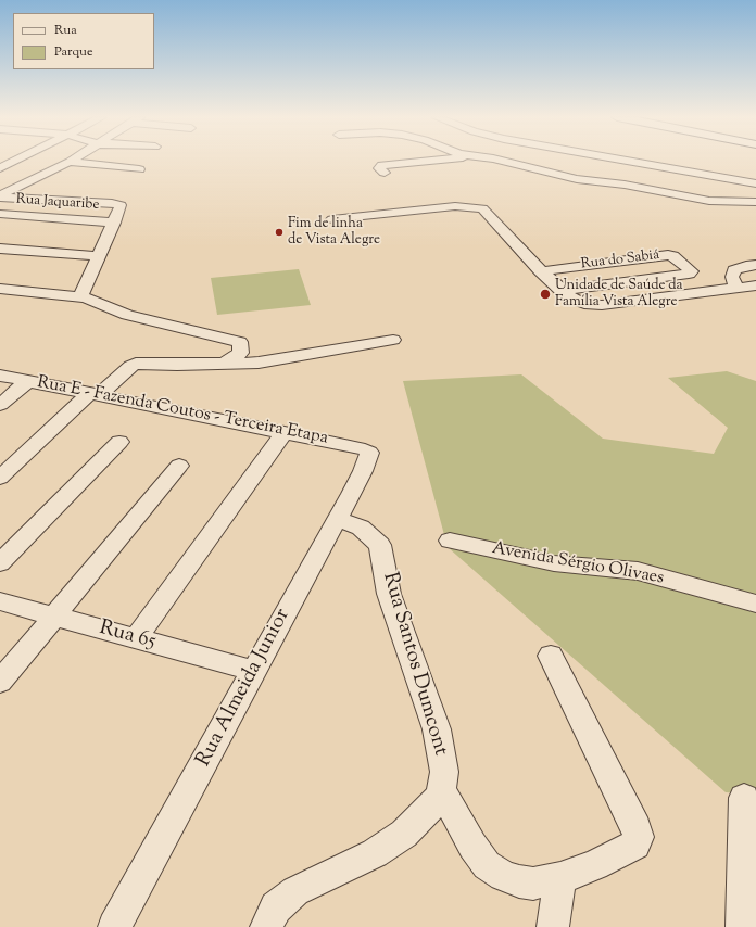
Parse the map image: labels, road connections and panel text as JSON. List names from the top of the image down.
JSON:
{
  "streets": {
    "street": [
      "Rua Jaquaribe",
      "Rua do Sabiá",
      "Rua E - Fazenda Coutos - Terceira Etapa",
      "Avenida Sérgio Olivaes",
      "Rua 65",
      "Rua Santos Dumcont",
      "Rua Almeida Junior"
    ]
  },
  "crossings": [
    ["Rua E - Fazenda Coutos - Terceira Etapa", "Rua Almeida Junior"],
    ["Rua 65", "Rua Almeida Junior"],
    ["Rua Santos Dumcont", "Rua Almeida Junior"]
  ],
  "places": ["Fim de linha de Vista Alegre", "Unidade de Saúde da Família Vista Alegre"],
  "legend": ["Rua", "Parque"]
}
